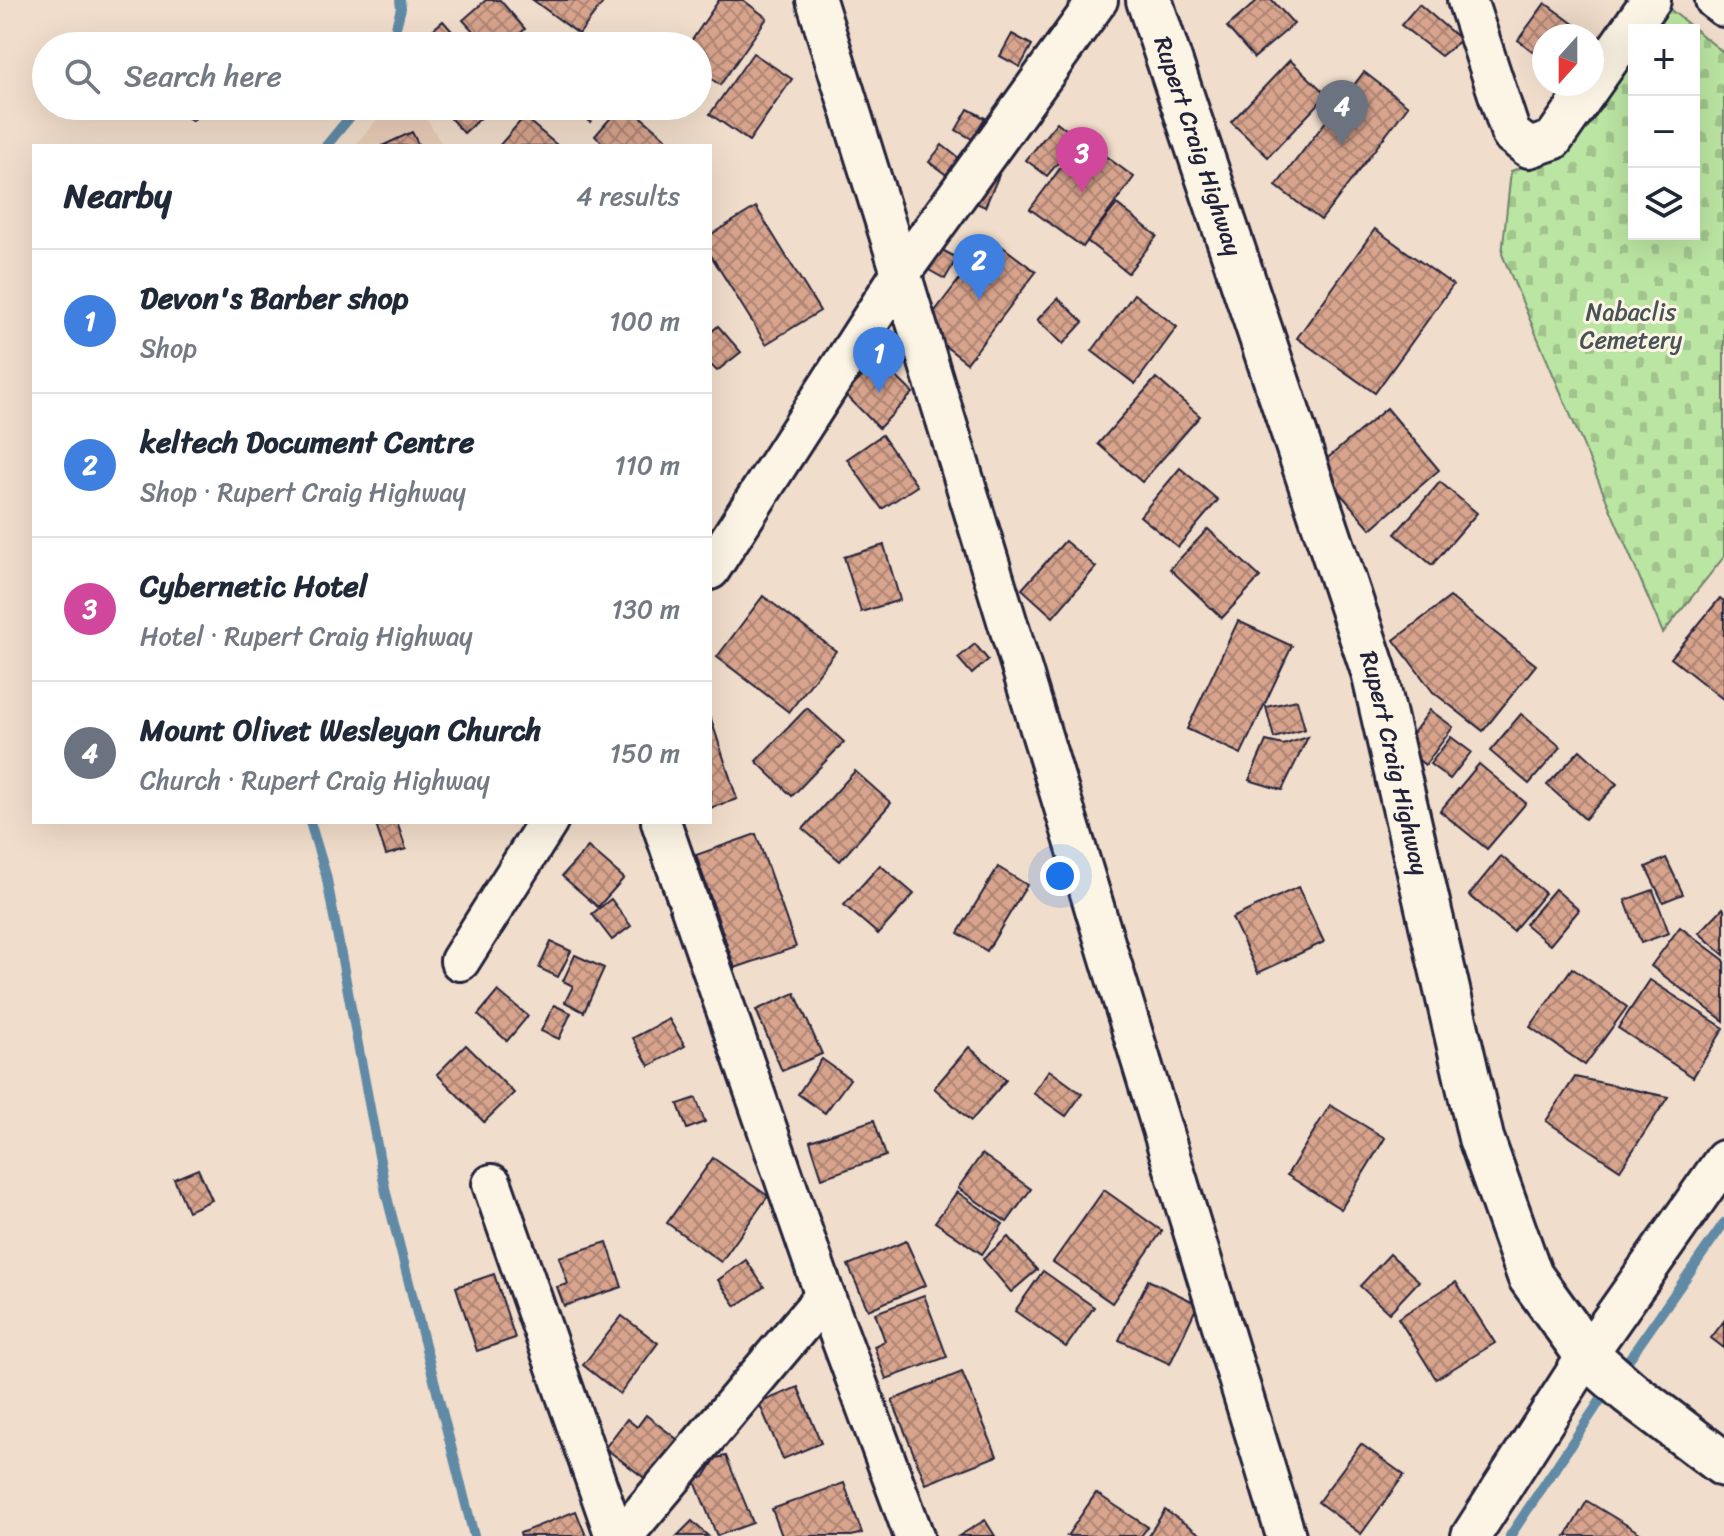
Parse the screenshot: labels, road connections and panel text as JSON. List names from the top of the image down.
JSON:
{
  "streets": {
    "main road": ["Rupert Craig Highway"]
  },
  "parks": ["Nabaclis Cemetery"],
  "north": "bottom",
  "page": {
    "map_buttons": ["+", "−"],
    "search": "Search here",
    "pins": [
      "4",
      "3",
      "2",
      "1"
    ],
    "heading": ["Nearby", "4 results"],
    "list": [
      {
        "mark": "1",
        "name": "Devon's Barber shop",
        "note": "Shop",
        "value": "100 m"
      },
      {
        "mark": "2",
        "name": "keltech Document Centre",
        "note": "Shop · Rupert Craig Highway",
        "value": "110 m"
      },
      {
        "mark": "3",
        "name": "Cybernetic Hotel",
        "note": "Hotel · Rupert Craig Highway",
        "value": "130 m"
      },
      {
        "mark": "4",
        "name": "Mount Olivet Wesleyan Church",
        "note": "Church · Rupert Craig Highway",
        "value": "150 m"
      }
    ]
  }
}
